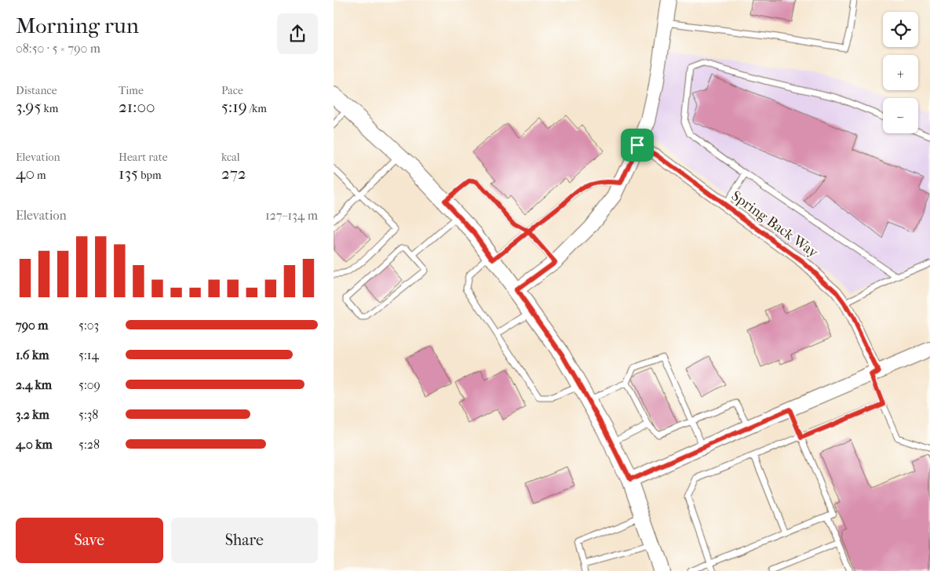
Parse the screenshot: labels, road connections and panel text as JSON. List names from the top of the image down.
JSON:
{
  "streets": {
    "street": ["Spring Back Way"]
  },
  "page": {
    "heading": ["Morning run", "08:50 · 5 × 790 m"],
    "map_buttons": ["+", "−"],
    "stats": [
      ["Distance", "3.95 km"],
      ["Time", "21:00"],
      ["Pace", "5:19 /km"],
      ["Elevation", "40 m"],
      ["Heart rate", "135 bpm"],
      ["kcal", "272"]
    ],
    "chart": ["Elevation", "127–134 m"],
    "list": [
      {
        "name": "790 m",
        "note": "5:03"
      },
      {
        "name": "1.6 km",
        "note": "5:14"
      },
      {
        "name": "2.4 km",
        "note": "5:09"
      },
      {
        "name": "3.2 km",
        "note": "5:38"
      },
      {
        "name": "4.0 km",
        "note": "5:28"
      }
    ],
    "buttons": ["Save", "Share"]
  }
}
